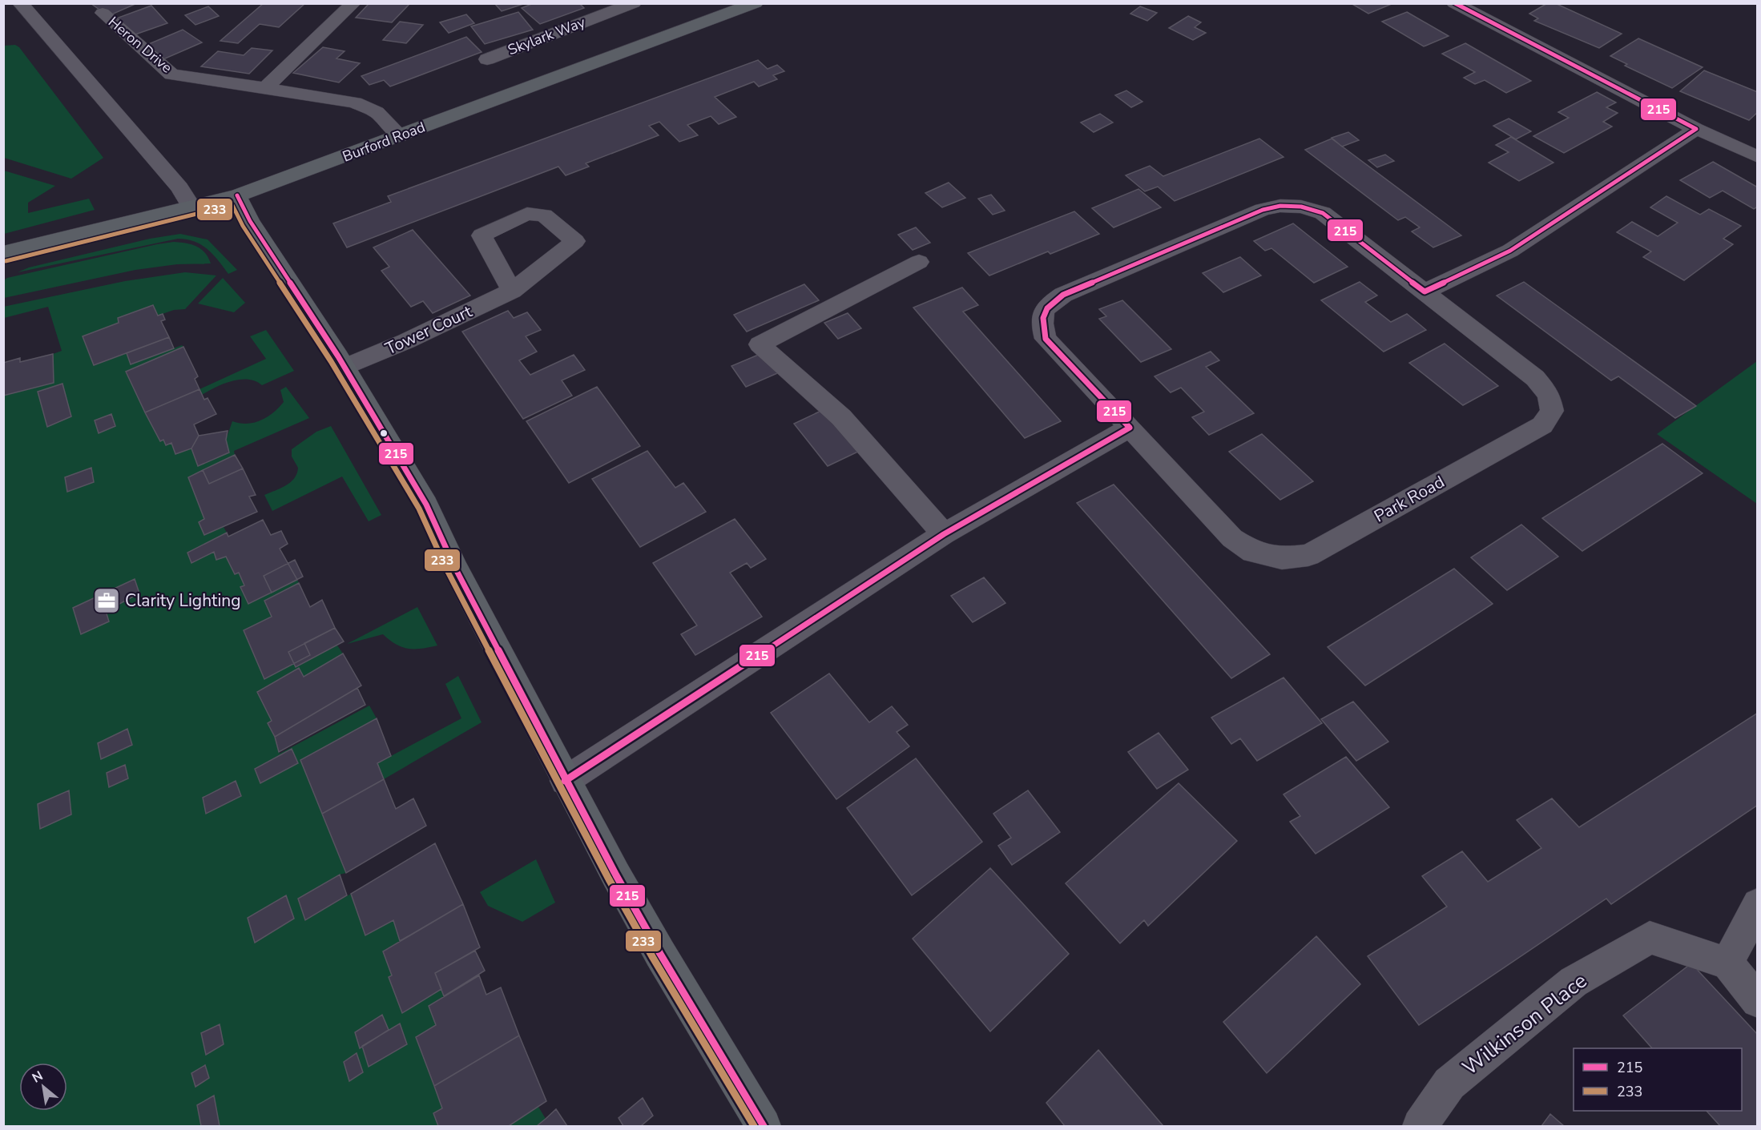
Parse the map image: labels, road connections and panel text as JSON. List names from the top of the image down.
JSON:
{
  "streets": {
    "main road": ["Burford Road"],
    "street": [
      "Skylark Way",
      "Heron Drive",
      "Tower Court",
      "Park Road",
      "Wilkinson Place"
    ]
  },
  "crossings": [
    ["Heron Drive", "Burford Road"]
  ],
  "places": {
    "office": ["Clarity Lighting"]
  },
  "lines": ["transit line 215", "transit line 233"],
  "legend": ["215", "233"],
  "north": "top left"
}
